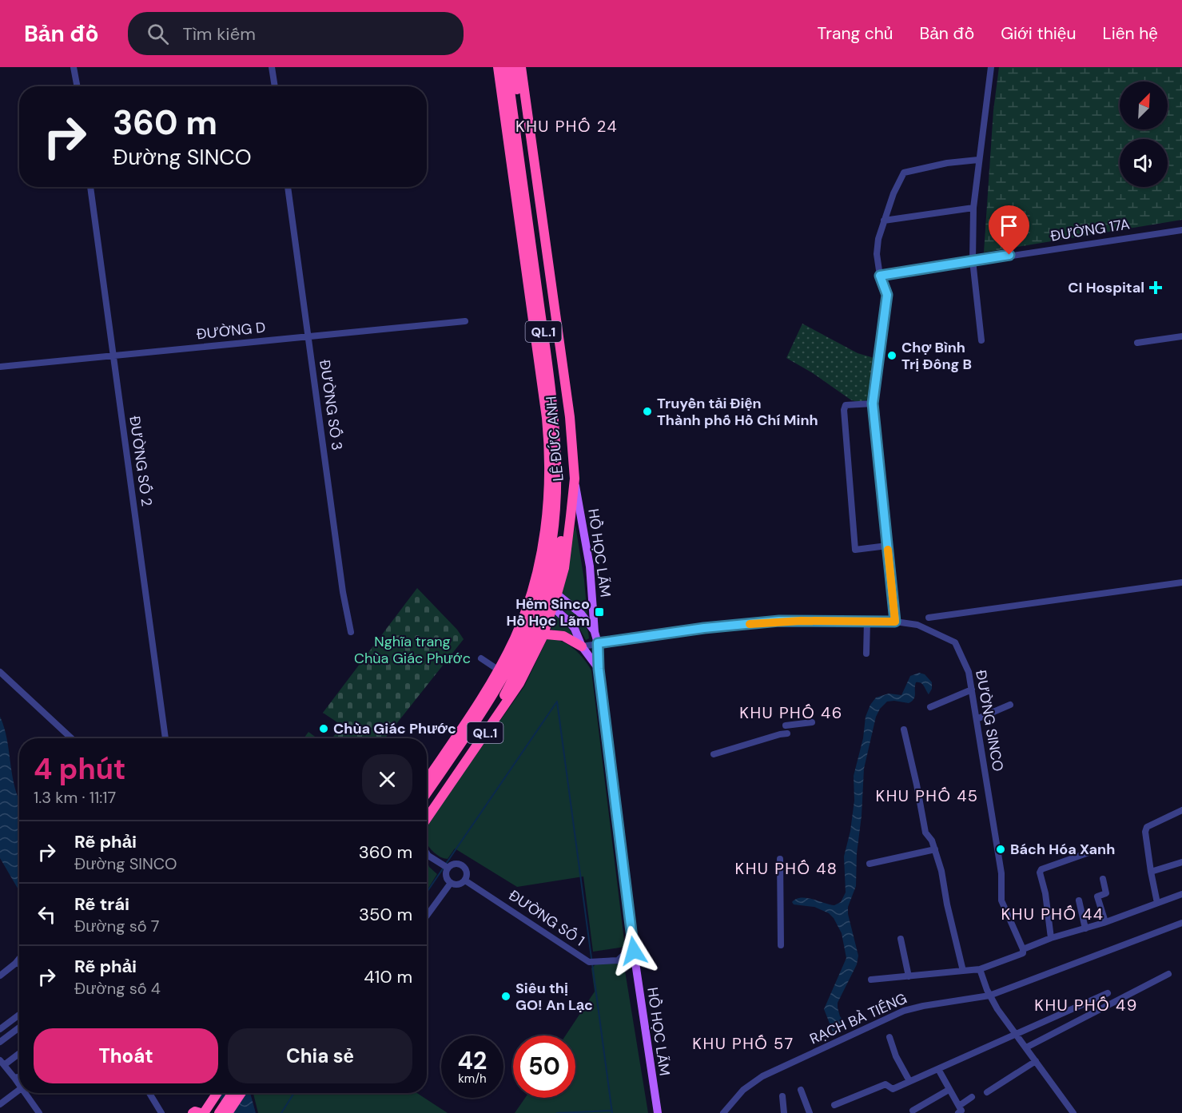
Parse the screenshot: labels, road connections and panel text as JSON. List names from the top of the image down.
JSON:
{
  "streets": {
    "highway": ["QL.1", "LÊ ĐỨC ANH"],
    "main road": ["HỒ HỌC LÃM"],
    "street": [
      "ĐƯỜNG 17A",
      "ĐƯỜNG D",
      "ĐƯỜNG SỐ 3",
      "ĐƯỜNG SỐ 2",
      "ĐƯỜNG SINCO",
      "ĐƯỜNG SỐ 1",
      "RẠCH BÀ TIẾNG"
    ]
  },
  "crossings": [
    ["ĐƯỜNG D", "ĐƯỜNG SỐ 3"],
    ["ĐƯỜNG D", "ĐƯỜNG SỐ 2"],
    ["LÊ ĐỨC ANH", "HỒ HỌC LÃM"],
    ["HỒ HỌC LÃM", "ĐƯỜNG SINCO"],
    ["HỒ HỌC LÃM", "ĐƯỜNG SỐ 1"]
  ],
  "districts": [
    "KHU PHỐ 24",
    "KHU PHỐ 46",
    "KHU PHỐ 45",
    "KHU PHỐ 48",
    "KHU PHỐ 44",
    "KHU PHỐ 49",
    "KHU PHỐ 57"
  ],
  "parks": ["Nghĩa trang Chùa Giác Phước"],
  "places": {
    "health": ["CI Hospital"],
    "other": [
      "Chợ Bình Trị Đông B",
      "Truyền tải Điện Thành phố Hồ Chí Minh",
      "Chùa Giác Phước",
      "Bách Hóa Xanh",
      "Siêu thị GO! An Lạc"
    ],
    "transit": ["Hẻm Sinco Hồ Học Lãm"]
  },
  "north": "top right",
  "page": {
    "header": "Bản đồ",
    "search": "Tìm kiếm",
    "nav": [
      "Trang chủ",
      "Bản đồ",
      "Giới thiệu",
      "Liên hệ"
    ],
    "turn": ["360 m", "Đường SINCO"],
    "heading": ["4 phút", "1.3 km · 11:17"],
    "list": [
      {
        "name": "Rẽ phải",
        "note": "Đường SINCO",
        "value": "360 m"
      },
      {
        "name": "Rẽ trái",
        "note": "Đường số 7",
        "value": "350 m"
      },
      {
        "name": "Rẽ phải",
        "note": "Đường số 4",
        "value": "410 m"
      }
    ],
    "buttons": ["Thoát", "Chia sẻ"],
    "speed": "42 km/h",
    "limit": "50"
  }
}
